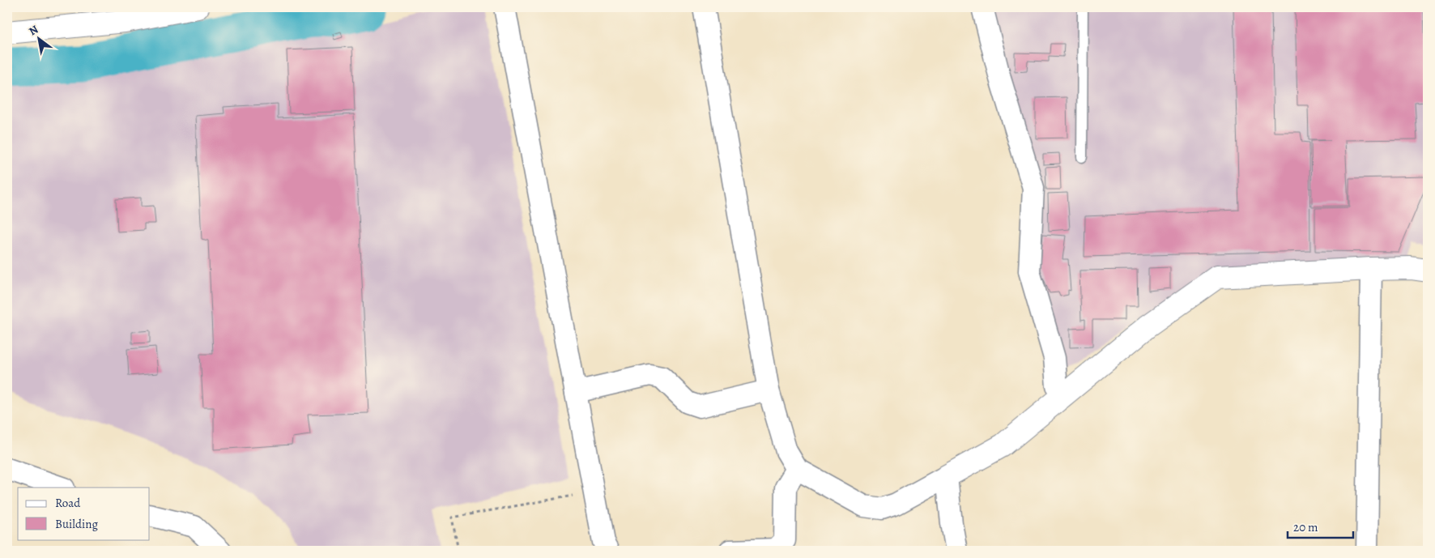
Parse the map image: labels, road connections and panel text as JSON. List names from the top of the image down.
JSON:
{
  "legend": ["Road", "Building"],
  "scale_bar": "20 m",
  "north": "top left"
}
